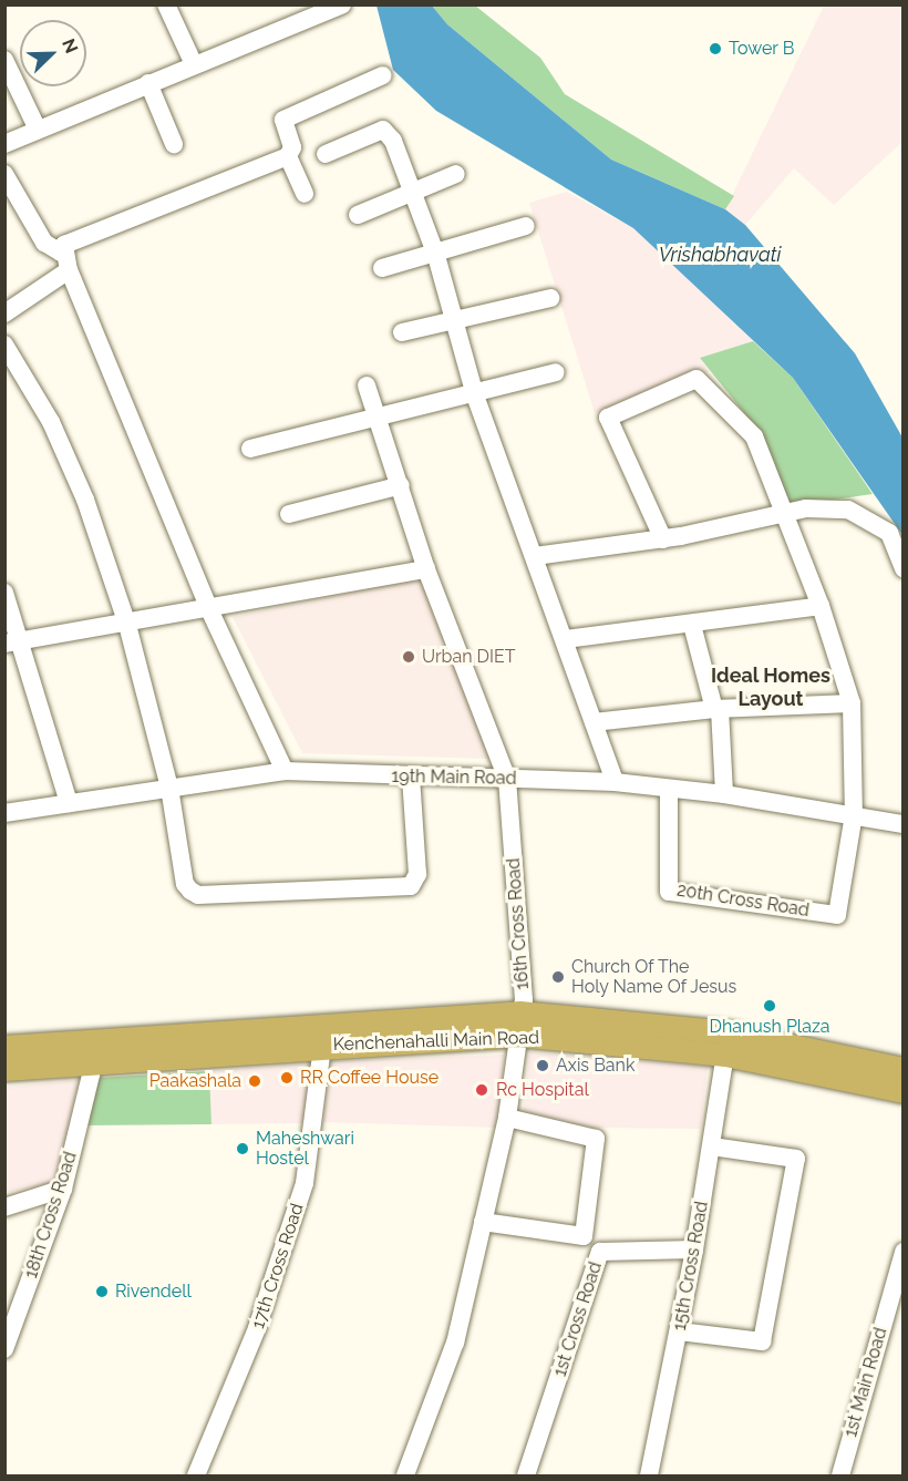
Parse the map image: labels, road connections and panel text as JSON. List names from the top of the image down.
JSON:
{
  "streets": {
    "main road": ["Kenchenahalli Main Road"],
    "street": [
      "19th Main Road",
      "20th Cross Road",
      "16th Cross Road",
      "18th Cross Road",
      "17th Cross Road",
      "15th Cross Road",
      "1st Cross Road",
      "1st Main Road"
    ]
  },
  "crossings": [
    ["19th Main Road", "20th Cross Road"],
    ["19th Main Road", "16th Cross Road"],
    ["16th Cross Road", "Kenchenahalli Main Road"],
    ["Kenchenahalli Main Road", "18th Cross Road"],
    ["Kenchenahalli Main Road", "17th Cross Road"],
    ["Kenchenahalli Main Road", "15th Cross Road"],
    ["15th Cross Road", "1st Cross Road"]
  ],
  "districts": ["Ideal Homes Layout"],
  "water": ["Vrishabhavati"],
  "places": [
    "Tower B",
    "Urban DIET",
    "Church Of The Holy Name Of Jesus",
    "Dhanush Plaza",
    "Axis Bank",
    "RR Coffee House",
    "Paakashala",
    "Rc Hospital",
    "Maheshwari Hostel",
    "Rivendell"
  ],
  "north": "top right"
}
